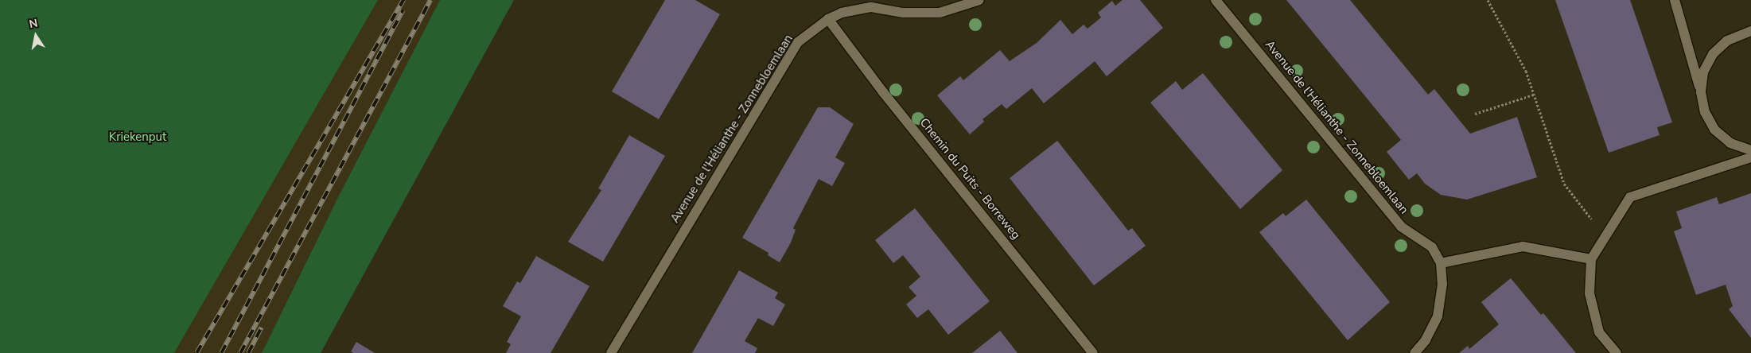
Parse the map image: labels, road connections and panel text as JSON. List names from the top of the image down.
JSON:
{
  "streets": {
    "street": ["Avenue de l'Hélianthe - Zonnebloemlaan", "Chemin du Puits - Borreweg"]
  },
  "crossings": [
    ["Avenue de l'Hélianthe - Zonnebloemlaan", "Chemin du Puits - Borreweg"]
  ],
  "parks": ["Kriekenput"],
  "north": "top"
}
